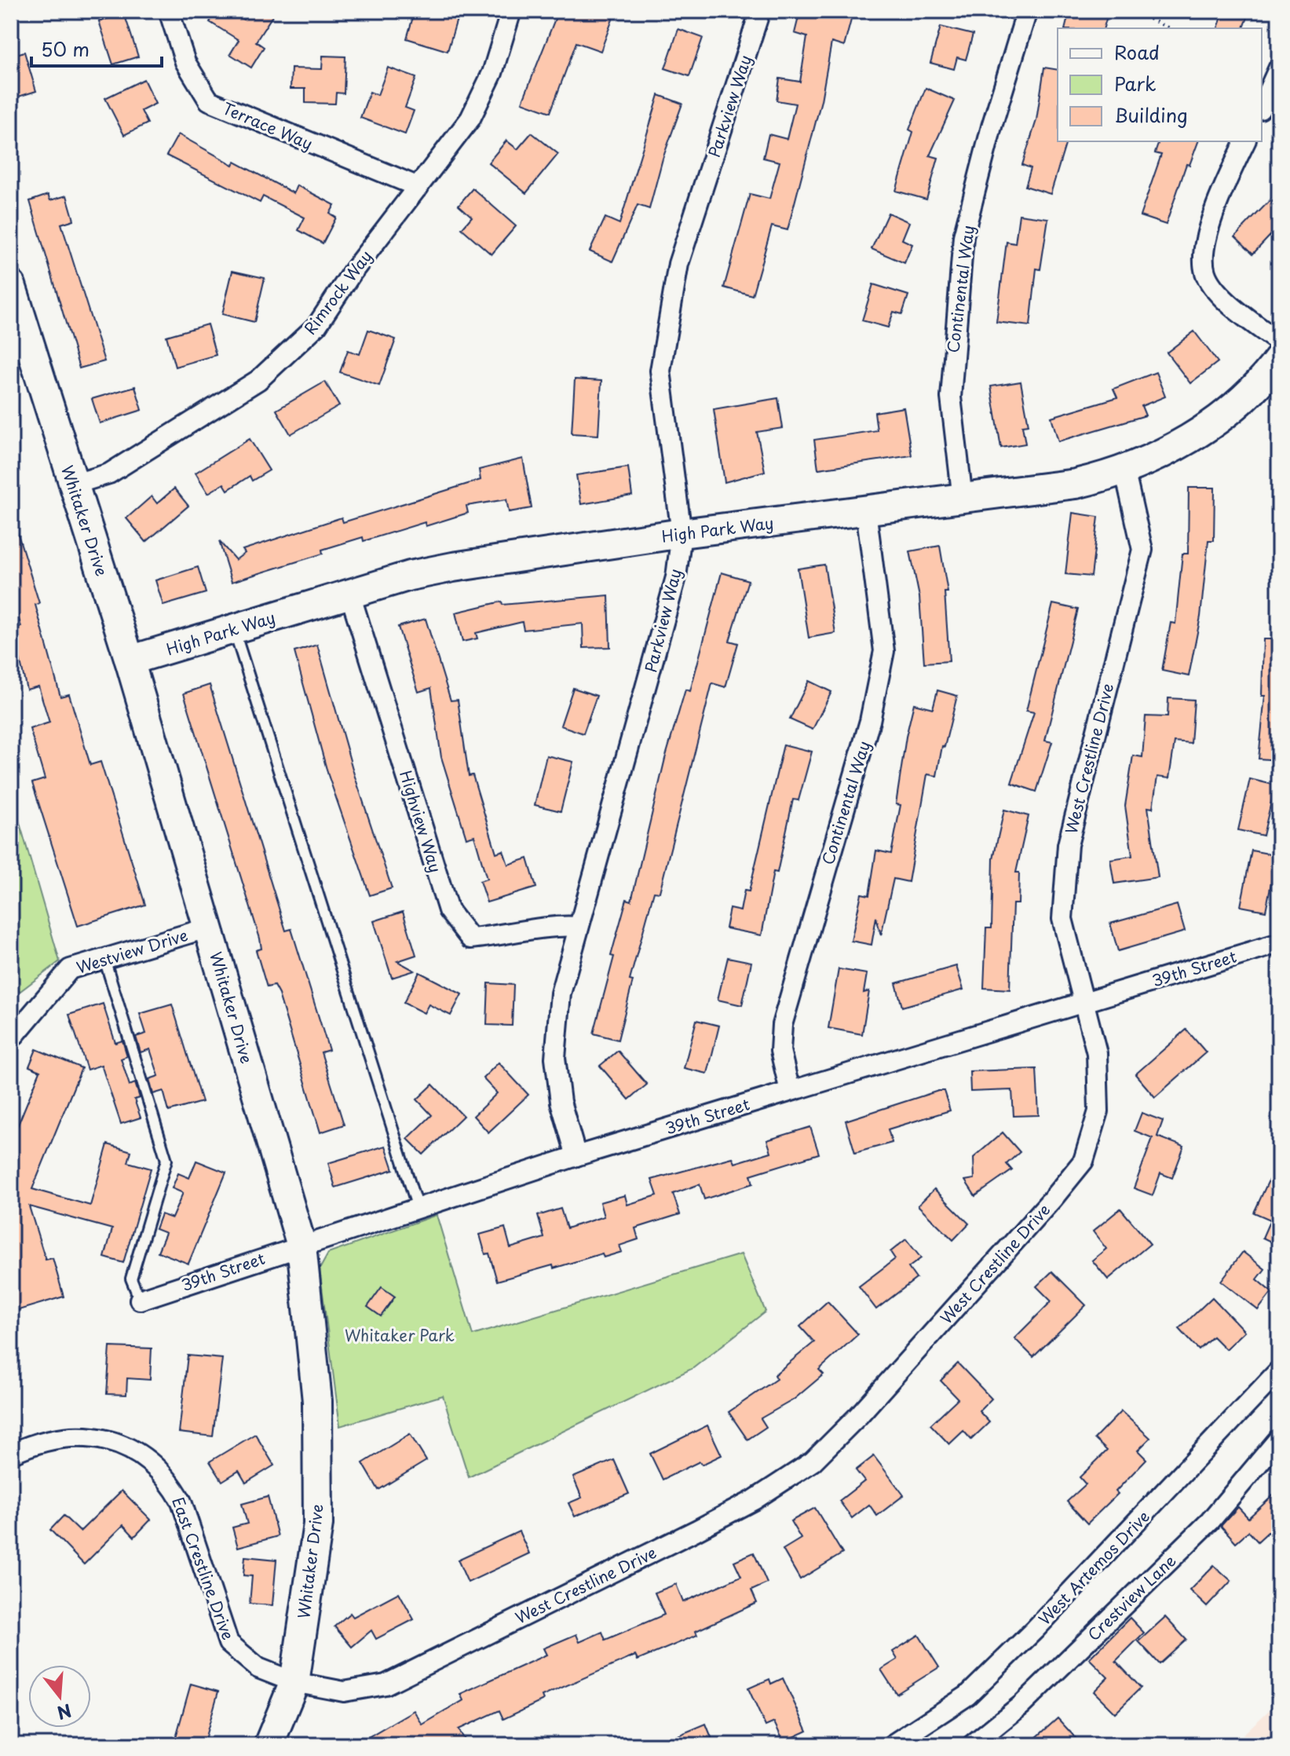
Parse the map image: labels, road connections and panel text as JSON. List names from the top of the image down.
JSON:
{
  "streets": {
    "street": [
      "Parkview Way",
      "Terrace Way",
      "Continental Way",
      "Rimrock Way",
      "Whitaker Drive",
      "High Park Way",
      "West Crestline Drive",
      "Highview Way",
      "Westview Drive",
      "39th Street",
      "West Artemos Drive",
      "East Crestline Drive",
      "Crestview Lane"
    ]
  },
  "crossings": [
    ["Parkview Way", "High Park Way"],
    ["Parkview Way", "Highview Way"],
    ["Parkview Way", "39th Street"],
    ["Terrace Way", "Rimrock Way"],
    ["Continental Way", "High Park Way"],
    ["Continental Way", "39th Street"],
    ["Rimrock Way", "Whitaker Drive"],
    ["Whitaker Drive", "High Park Way"],
    ["Whitaker Drive", "West Crestline Drive"],
    ["Whitaker Drive", "Westview Drive"],
    ["Whitaker Drive", "39th Street"],
    ["Whitaker Drive", "East Crestline Drive"],
    ["High Park Way", "West Crestline Drive"],
    ["High Park Way", "Highview Way"],
    ["West Crestline Drive", "39th Street"],
    ["West Crestline Drive", "East Crestline Drive"]
  ],
  "parks": ["Whitaker Park"],
  "legend": ["Road", "Park", "Building"],
  "scale_bar": "50 m",
  "north": "bottom"
}
